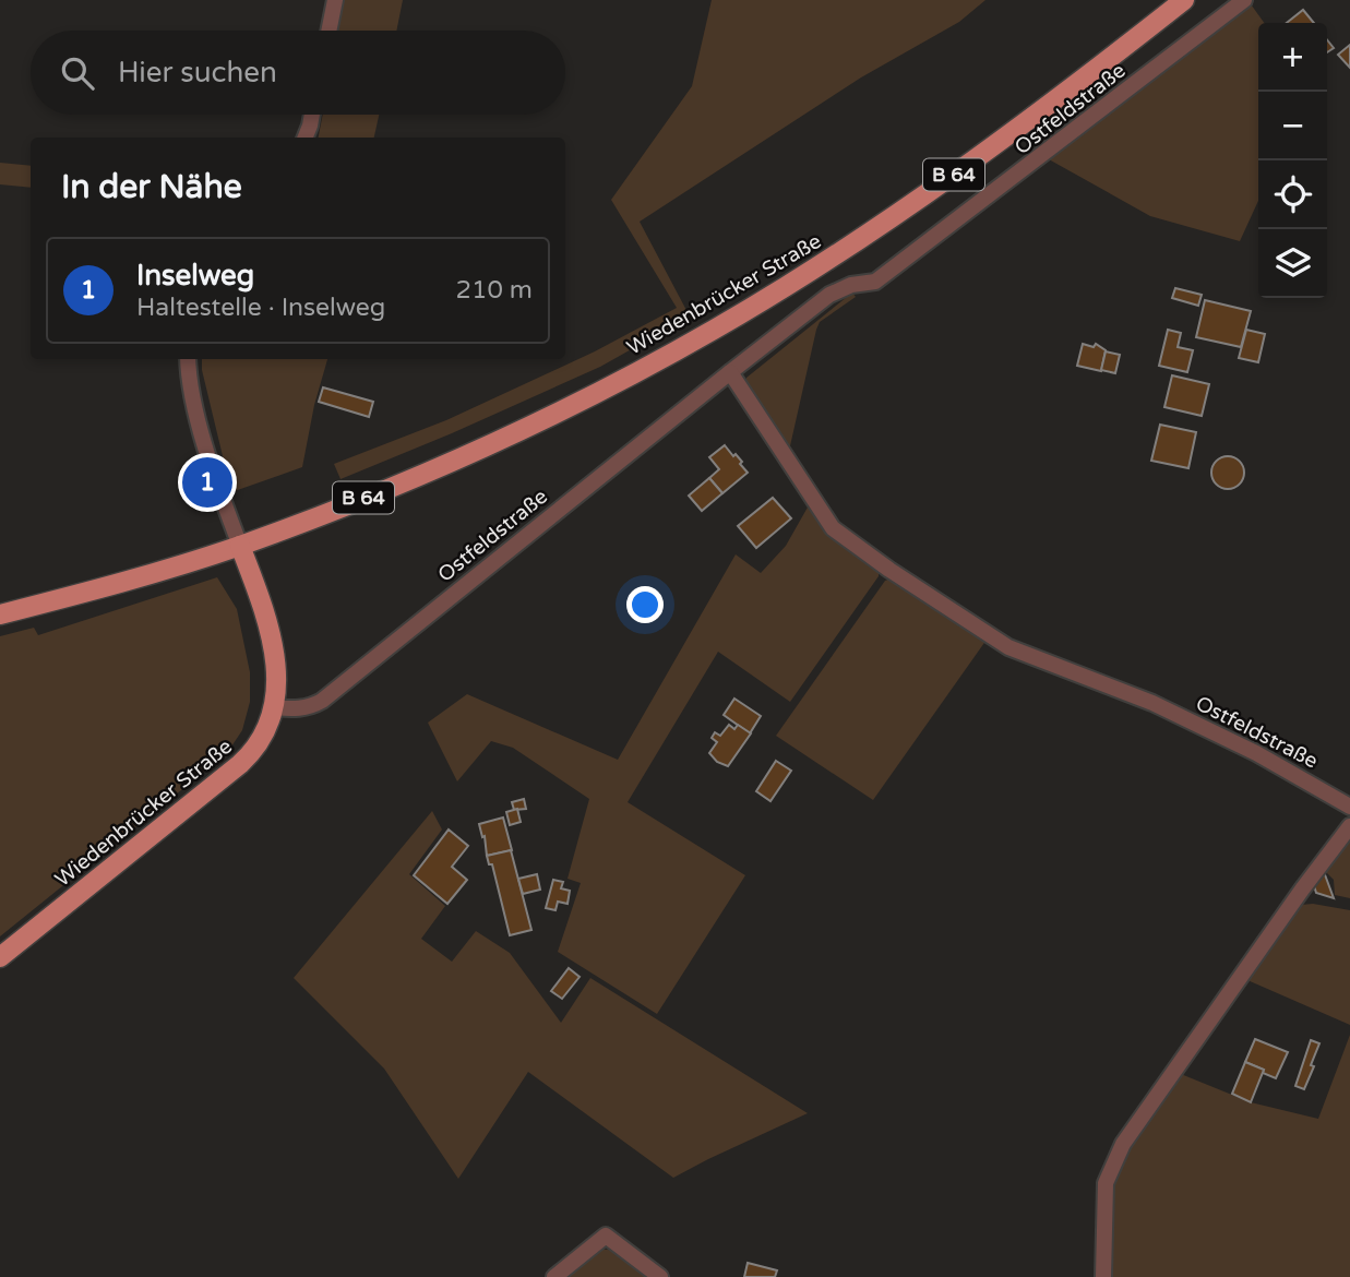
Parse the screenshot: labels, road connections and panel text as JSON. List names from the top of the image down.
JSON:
{
  "streets": {
    "main road": ["B 64", "Wiedenbrücker Straße"],
    "street": ["Ostfeldstraße"]
  },
  "crossings": [
    ["Ostfeldstraße", "Wiedenbrücker Straße"]
  ],
  "page": {
    "map_buttons": ["+", "−"],
    "search": "Hier suchen",
    "heading": "In der Nähe",
    "list": [
      {
        "mark": "1",
        "name": "Inselweg",
        "note": "Haltestelle · Inselweg",
        "value": "210 m"
      }
    ],
    "pins": "1"
  }
}
